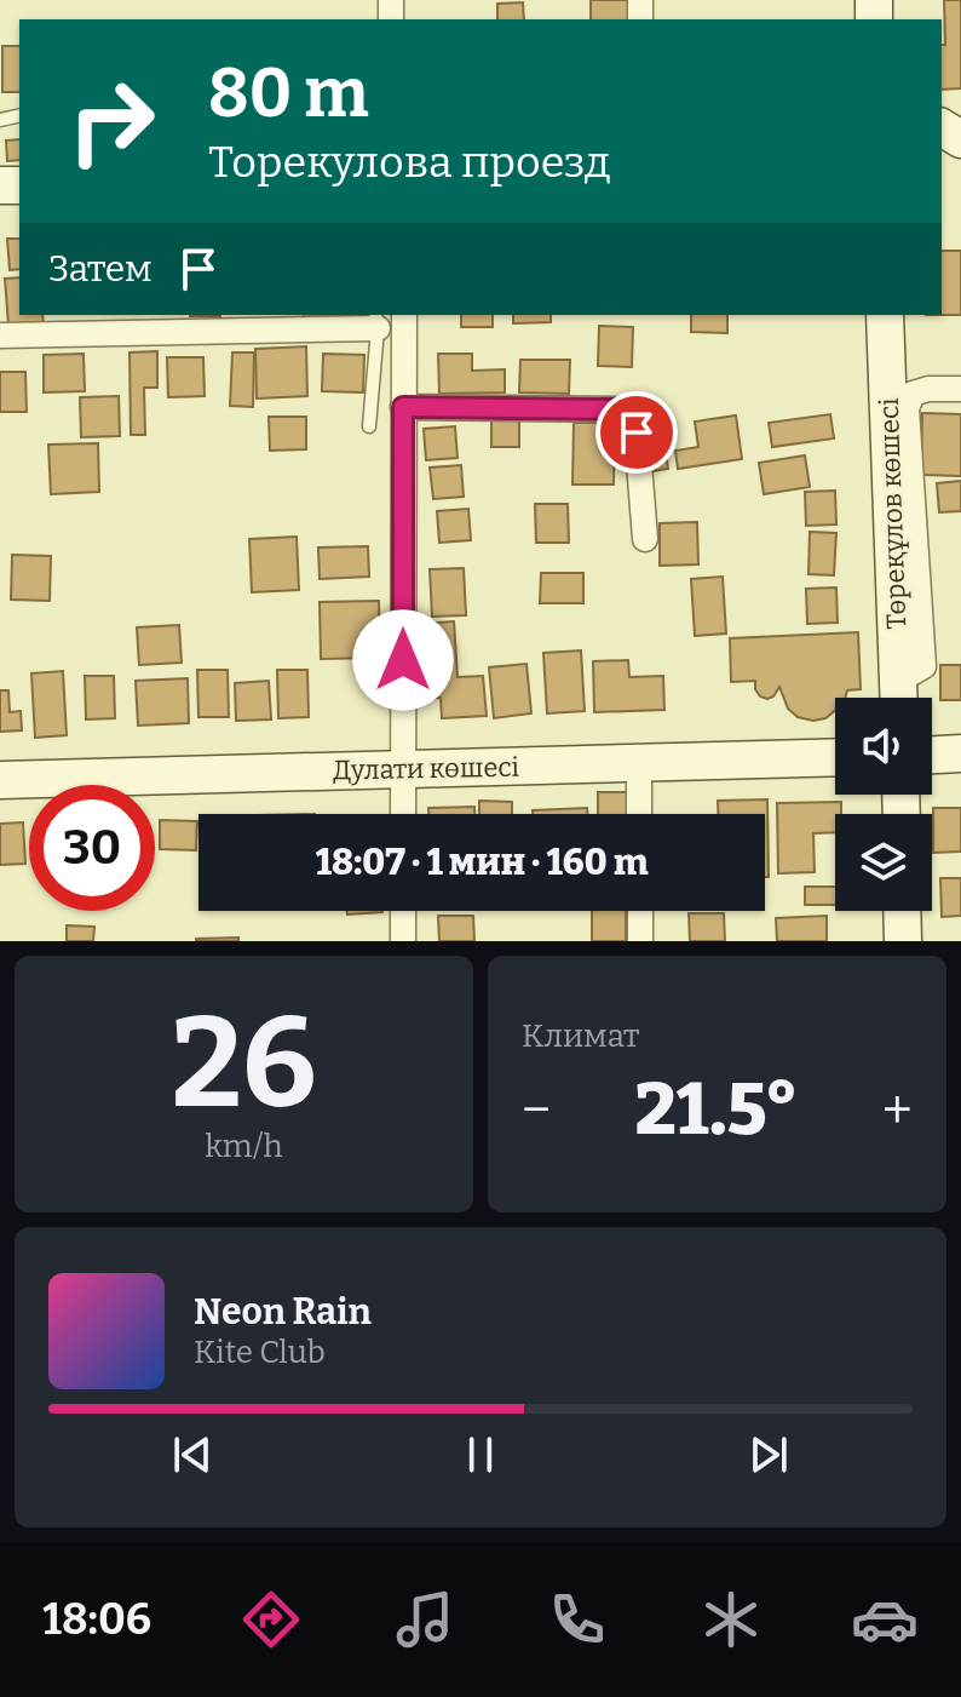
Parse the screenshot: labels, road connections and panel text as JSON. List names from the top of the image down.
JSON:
{
  "streets": {
    "main road": ["Төреқұлов көшесі", "Дулати көшесі"]
  },
  "page": {
    "turn": ["80 m", "Торекулова проезд"],
    "then": "Затем",
    "limit": "30",
    "trip": "18:07 · 1 мин · 160 m",
    "tile": [
      ["26", "km/h"],
      "Климат"
    ],
    "heat": ["−", "21.5°", "+"],
    "song": ["Neon Rain", "Kite Club"],
    "tabs": "18:06"
  }
}
